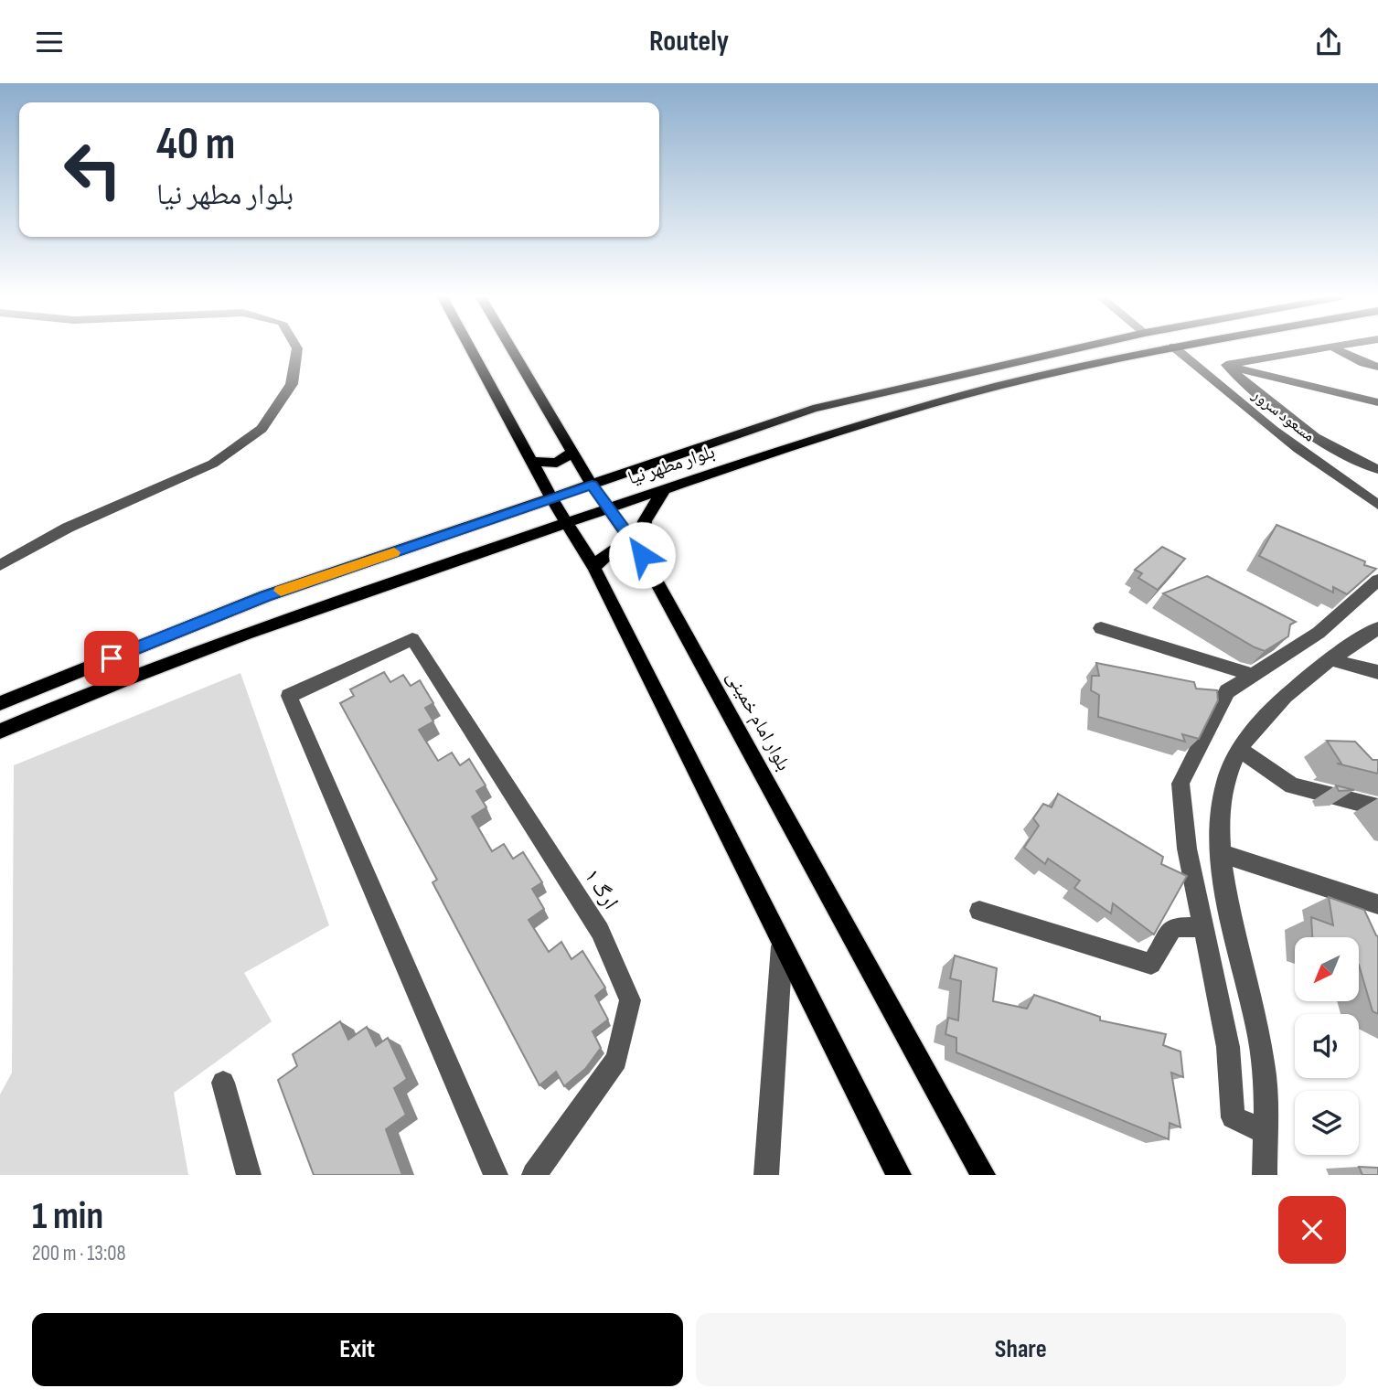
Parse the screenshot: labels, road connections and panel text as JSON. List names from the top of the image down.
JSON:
{
  "streets": {
    "main road": ["بلوار مطهر نیا", "بلوار امام خمینی"],
    "street": ["مسعود سرور", "ارگ ۱"]
  },
  "crossings": [
    ["بلوار مطهر نیا", "بلوار امام خمینی"]
  ],
  "north": "bottom left",
  "page": {
    "header": "Routely",
    "turn": ["40 m", "بلوار مطهر نیا"],
    "heading": ["1 min", "200 m · 13:08"],
    "buttons": ["Exit", "Share"]
  }
}
